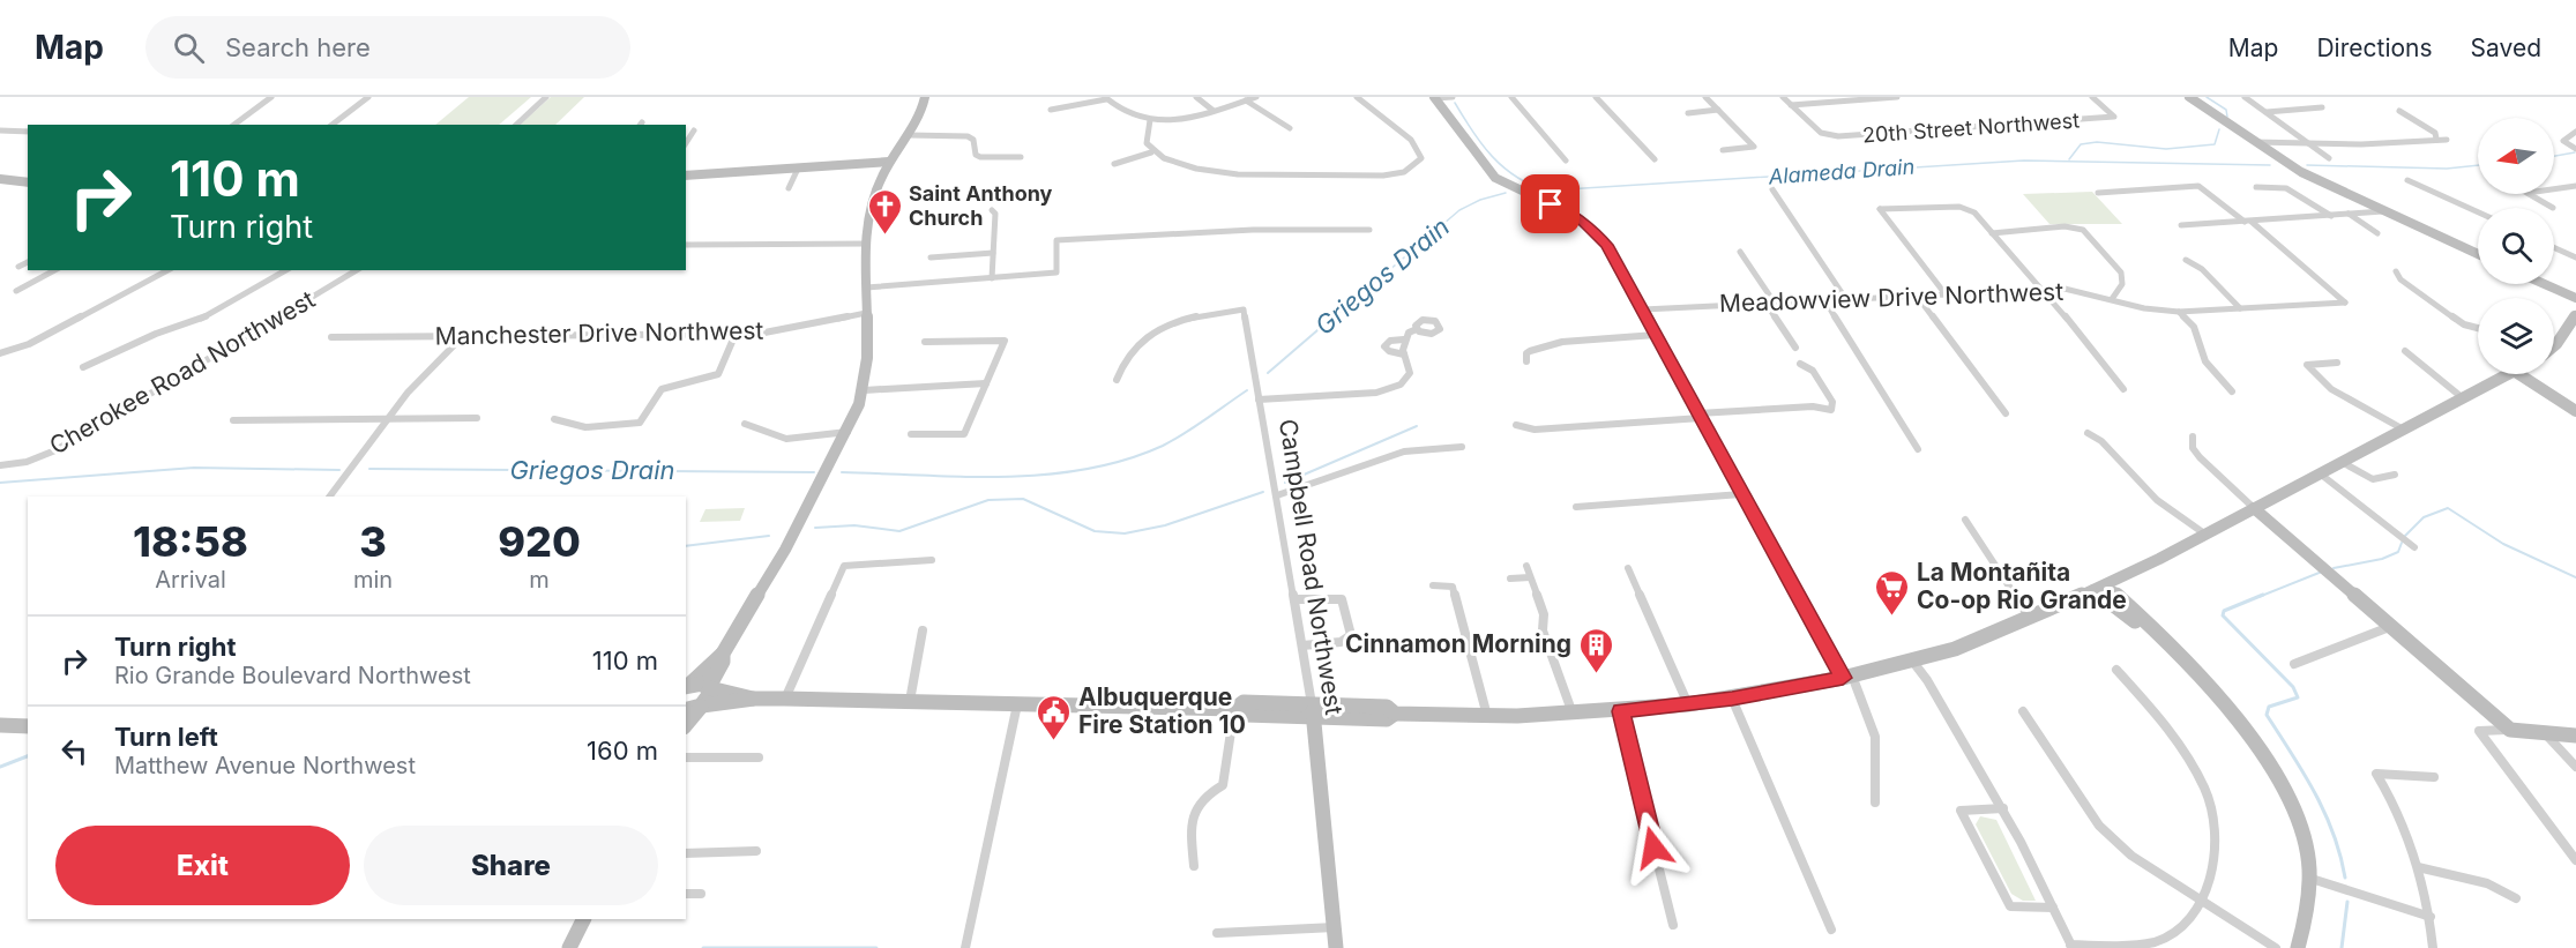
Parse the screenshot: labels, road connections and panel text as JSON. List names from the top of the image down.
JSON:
{
  "streets": {
    "main road": ["Campbell Road Northwest"],
    "street": [
      "20th Street Northwest",
      "Meadowview Drive Northwest",
      "Manchester Drive Northwest",
      "Cherokee Road Northwest"
    ]
  },
  "water": ["Alameda Drain", "Griegos Drain"],
  "places": {
    "church": ["Saint Anthony Church"],
    "supermarket": ["La Montañita Co-op Rio Grande"],
    "building": ["Cinnamon Morning"],
    "public building": ["Albuquerque Fire Station 10"]
  },
  "north": "left",
  "page": {
    "header": "Map",
    "search": "Search here",
    "nav": ["Map", "Directions", "Saved"],
    "turn": ["110 m", "Turn right"],
    "eta": [
      "18:58",
      "Arrival",
      "3",
      "min",
      "920",
      "m"
    ],
    "list": [
      {
        "name": "Turn right",
        "note": "Rio Grande Boulevard Northwest",
        "value": "110 m"
      },
      {
        "name": "Turn left",
        "note": "Matthew Avenue Northwest",
        "value": "160 m"
      }
    ],
    "buttons": ["Exit", "Share"]
  }
}
